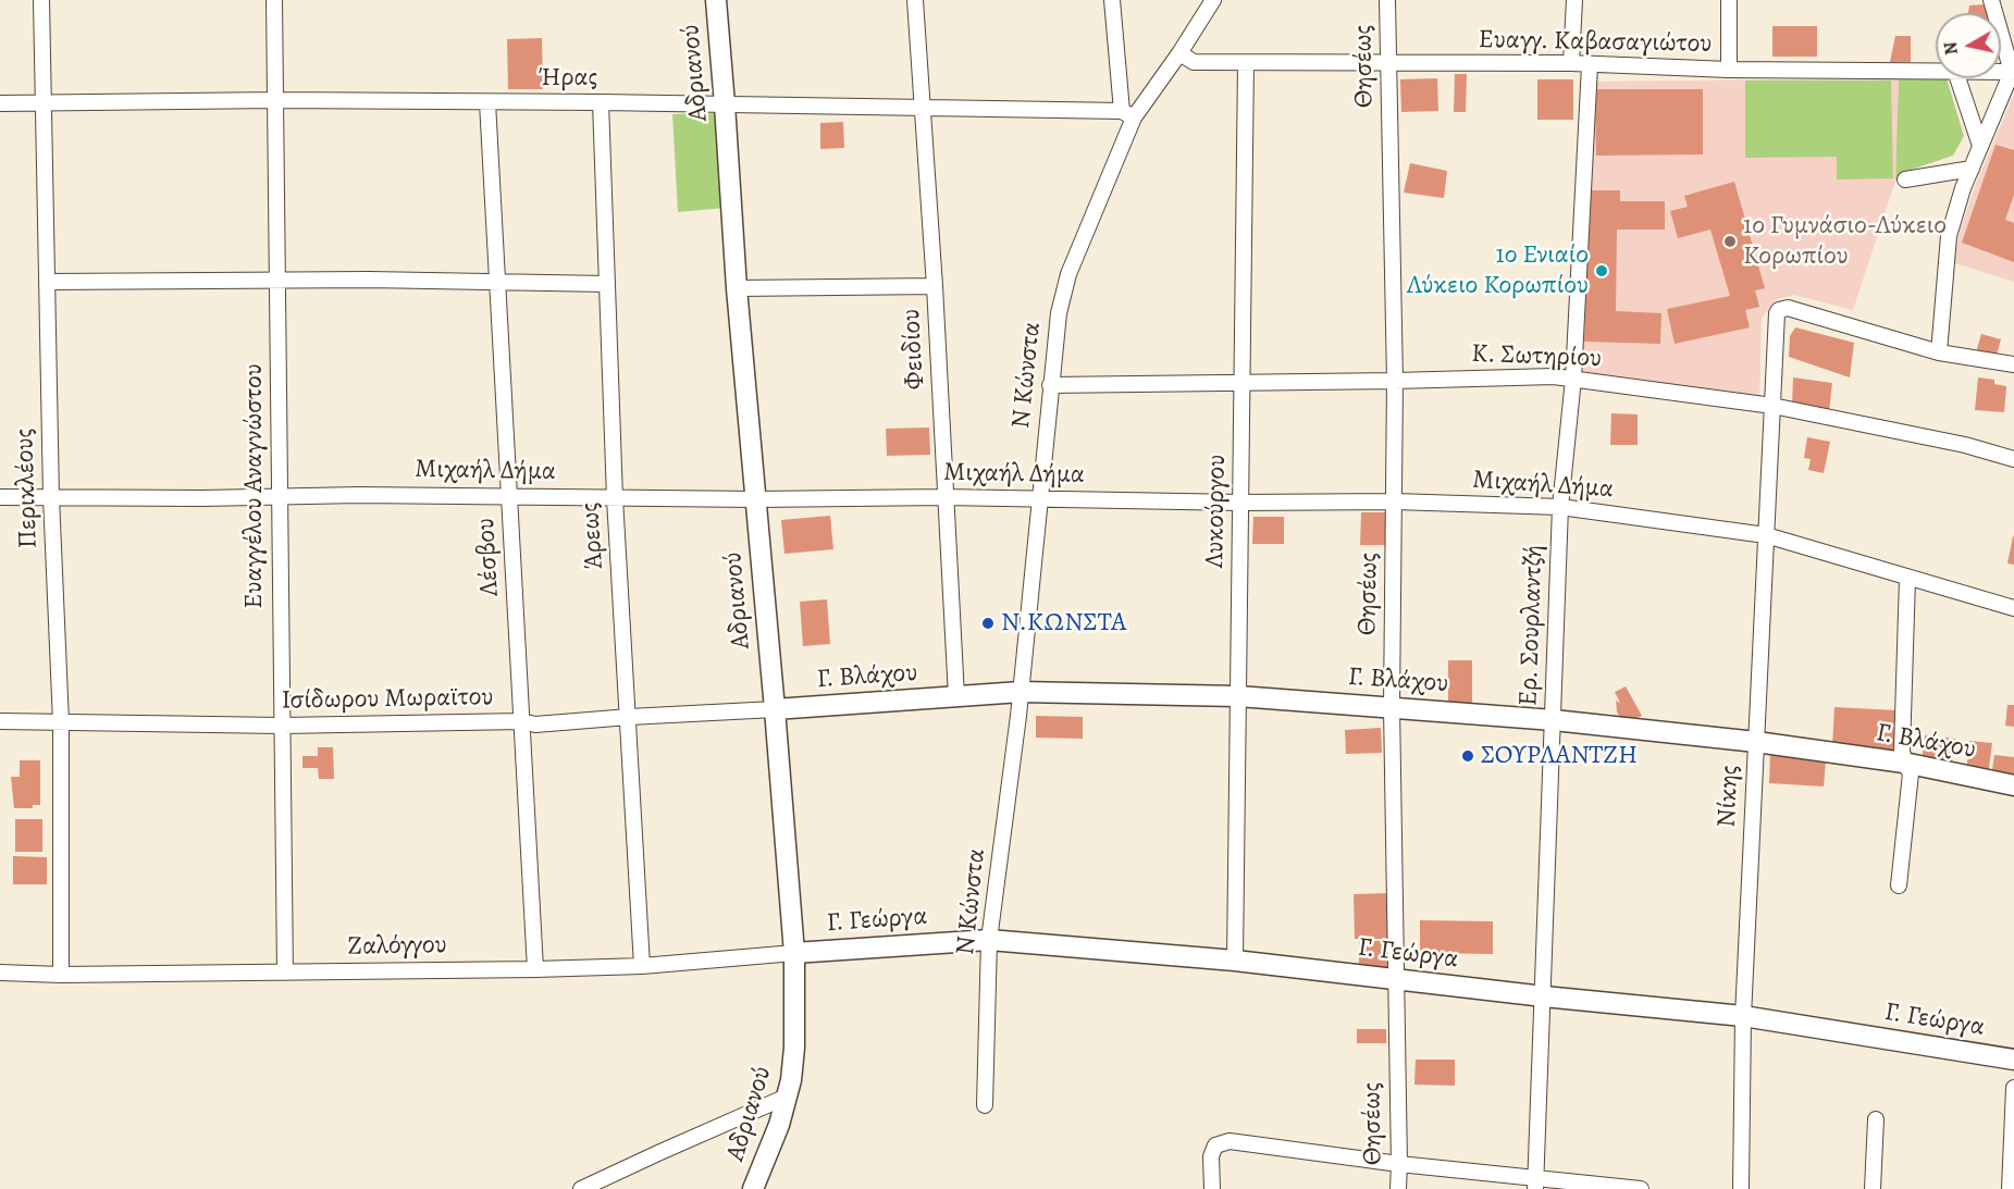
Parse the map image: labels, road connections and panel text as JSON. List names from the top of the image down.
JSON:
{
  "streets": {
    "street": [
      "Ευαγγ. Καβασαγιώτου",
      "Θησέως",
      "Αδριανού",
      "Ήρας",
      "Φειδίου",
      "Κ. Σωτηρίου",
      "Ν Κώνστα",
      "Μιχαήλ Δήμα",
      "Ευαγγέλου Αναγνώστου",
      "Περικλέους",
      "Λυκούργου",
      "Άρεως",
      "Λέσβου",
      "Ερ. Σουρλαντζή",
      "Γ. Βλάχου",
      "Ισίδωρου Μωραϊτου",
      "Νίκης",
      "Γ. Γεώργα",
      "Ζαλόγγου"
    ]
  },
  "crossings": [
    ["Ευαγγ. Καβασαγιώτου", "Θησέως"],
    ["Ευαγγ. Καβασαγιώτου", "Ν Κώνστα"],
    ["Ευαγγ. Καβασαγιώτου", "Λυκούργου"],
    ["Ευαγγ. Καβασαγιώτου", "Ερ. Σουρλαντζή"],
    ["Θησέως", "Κ. Σωτηρίου"],
    ["Θησέως", "Μιχαήλ Δήμα"],
    ["Θησέως", "Γ. Βλάχου"],
    ["Θησέως", "Γ. Γεώργα"],
    ["Αδριανού", "Ήρας"],
    ["Αδριανού", "Μιχαήλ Δήμα"],
    ["Αδριανού", "Γ. Βλάχου"],
    ["Αδριανού", "Ισίδωρου Μωραϊτου"],
    ["Αδριανού", "Γ. Γεώργα"],
    ["Αδριανού", "Ζαλόγγου"],
    ["Ήρας", "Φειδίου"],
    ["Ήρας", "Ν Κώνστα"],
    ["Ήρας", "Ευαγγέλου Αναγνώστου"],
    ["Ήρας", "Περικλέους"],
    ["Ήρας", "Άρεως"],
    ["Ήρας", "Λέσβου"],
    ["Φειδίου", "Μιχαήλ Δήμα"],
    ["Φειδίου", "Γ. Βλάχου"],
    ["Κ. Σωτηρίου", "Ν Κώνστα"],
    ["Κ. Σωτηρίου", "Λυκούργου"],
    ["Κ. Σωτηρίου", "Ερ. Σουρλαντζή"],
    ["Κ. Σωτηρίου", "Νίκης"],
    ["Ν Κώνστα", "Μιχαήλ Δήμα"],
    ["Ν Κώνστα", "Γ. Βλάχου"],
    ["Ν Κώνστα", "Γ. Γεώργα"],
    ["Μιχαήλ Δήμα", "Ευαγγέλου Αναγνώστου"],
    ["Μιχαήλ Δήμα", "Περικλέους"],
    ["Μιχαήλ Δήμα", "Λυκούργου"],
    ["Μιχαήλ Δήμα", "Άρεως"],
    ["Μιχαήλ Δήμα", "Λέσβου"],
    ["Μιχαήλ Δήμα", "Ερ. Σουρλαντζή"],
    ["Μιχαήλ Δήμα", "Νίκης"],
    ["Ευαγγέλου Αναγνώστου", "Ισίδωρου Μωραϊτου"],
    ["Ευαγγέλου Αναγνώστου", "Ζαλόγγου"],
    ["Περικλέους", "Ισίδωρου Μωραϊτου"],
    ["Περικλέους", "Ζαλόγγου"],
    ["Λυκούργου", "Γ. Βλάχου"],
    ["Λυκούργου", "Γ. Γεώργα"],
    ["Άρεως", "Ισίδωρου Μωραϊτου"],
    ["Άρεως", "Ζαλόγγου"],
    ["Λέσβου", "Ισίδωρου Μωραϊτου"],
    ["Λέσβου", "Ζαλόγγου"],
    ["Ερ. Σουρλαντζή", "Γ. Βλάχου"],
    ["Ερ. Σουρλαντζή", "Γ. Γεώργα"],
    ["Γ. Βλάχου", "Ισίδωρου Μωραϊτου"],
    ["Γ. Βλάχου", "Νίκης"],
    ["Νίκης", "Γ. Γεώργα"],
    ["Γ. Γεώργα", "Ζαλόγγου"]
  ],
  "places": [
    "1ο Γυμνάσιο-Λύκειο Κορωπίου",
    "1ο Ενιαίο Λύκειο Κορωπίου",
    "Ν.ΚΩΝΣΤΑ",
    "ΣΟΥΡΛΑΝΤΖΗ"
  ],
  "north": "left"
}
